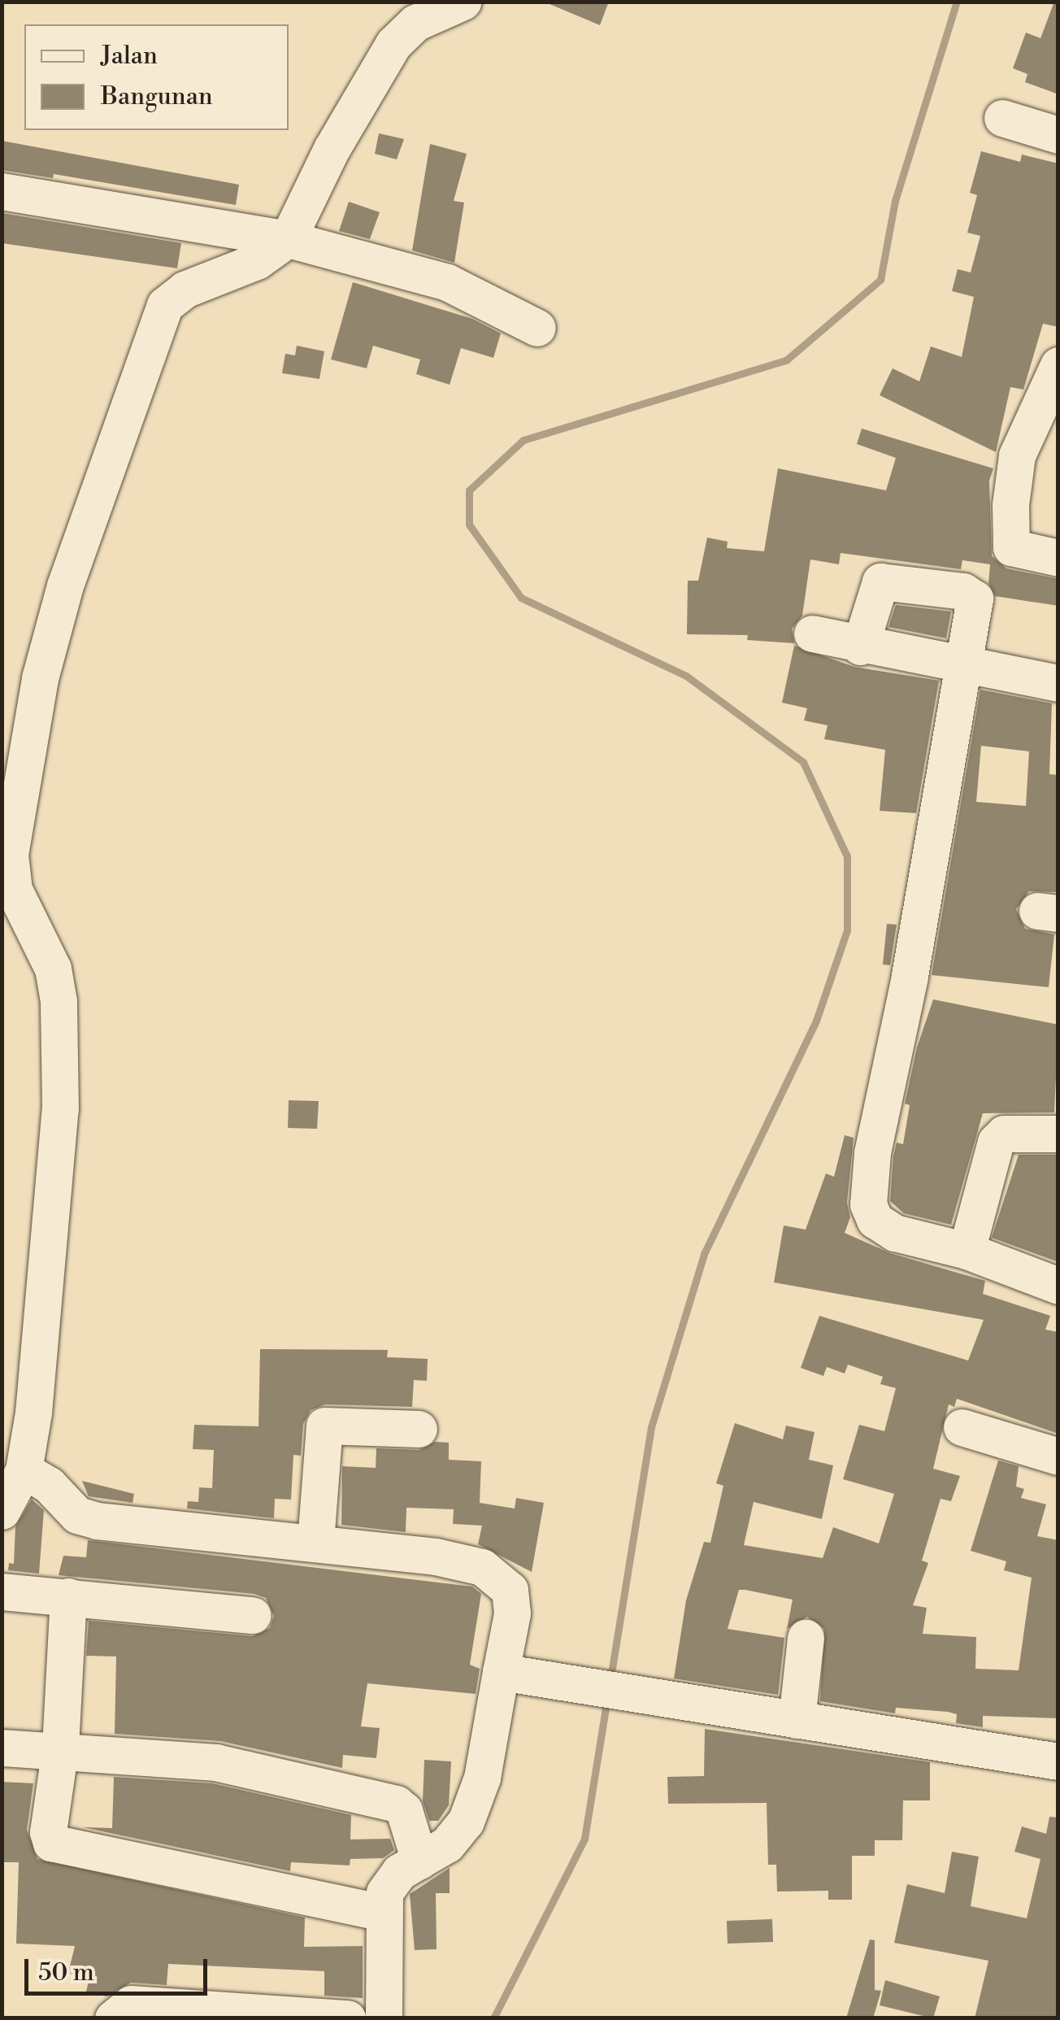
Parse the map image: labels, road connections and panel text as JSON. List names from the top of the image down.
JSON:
{
  "legend": ["Jalan", "Bangunan"],
  "scale_bar": "50 m"
}
